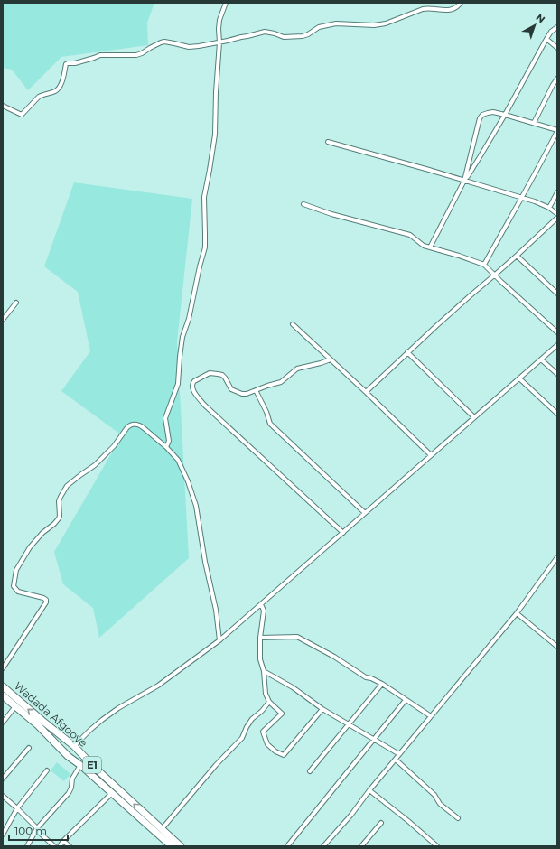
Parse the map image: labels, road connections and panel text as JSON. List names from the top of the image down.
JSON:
{
  "streets": {
    "highway": ["Wadada Afgooye", "E1"]
  },
  "scale_bar": "100 m",
  "north": "top right"
}
